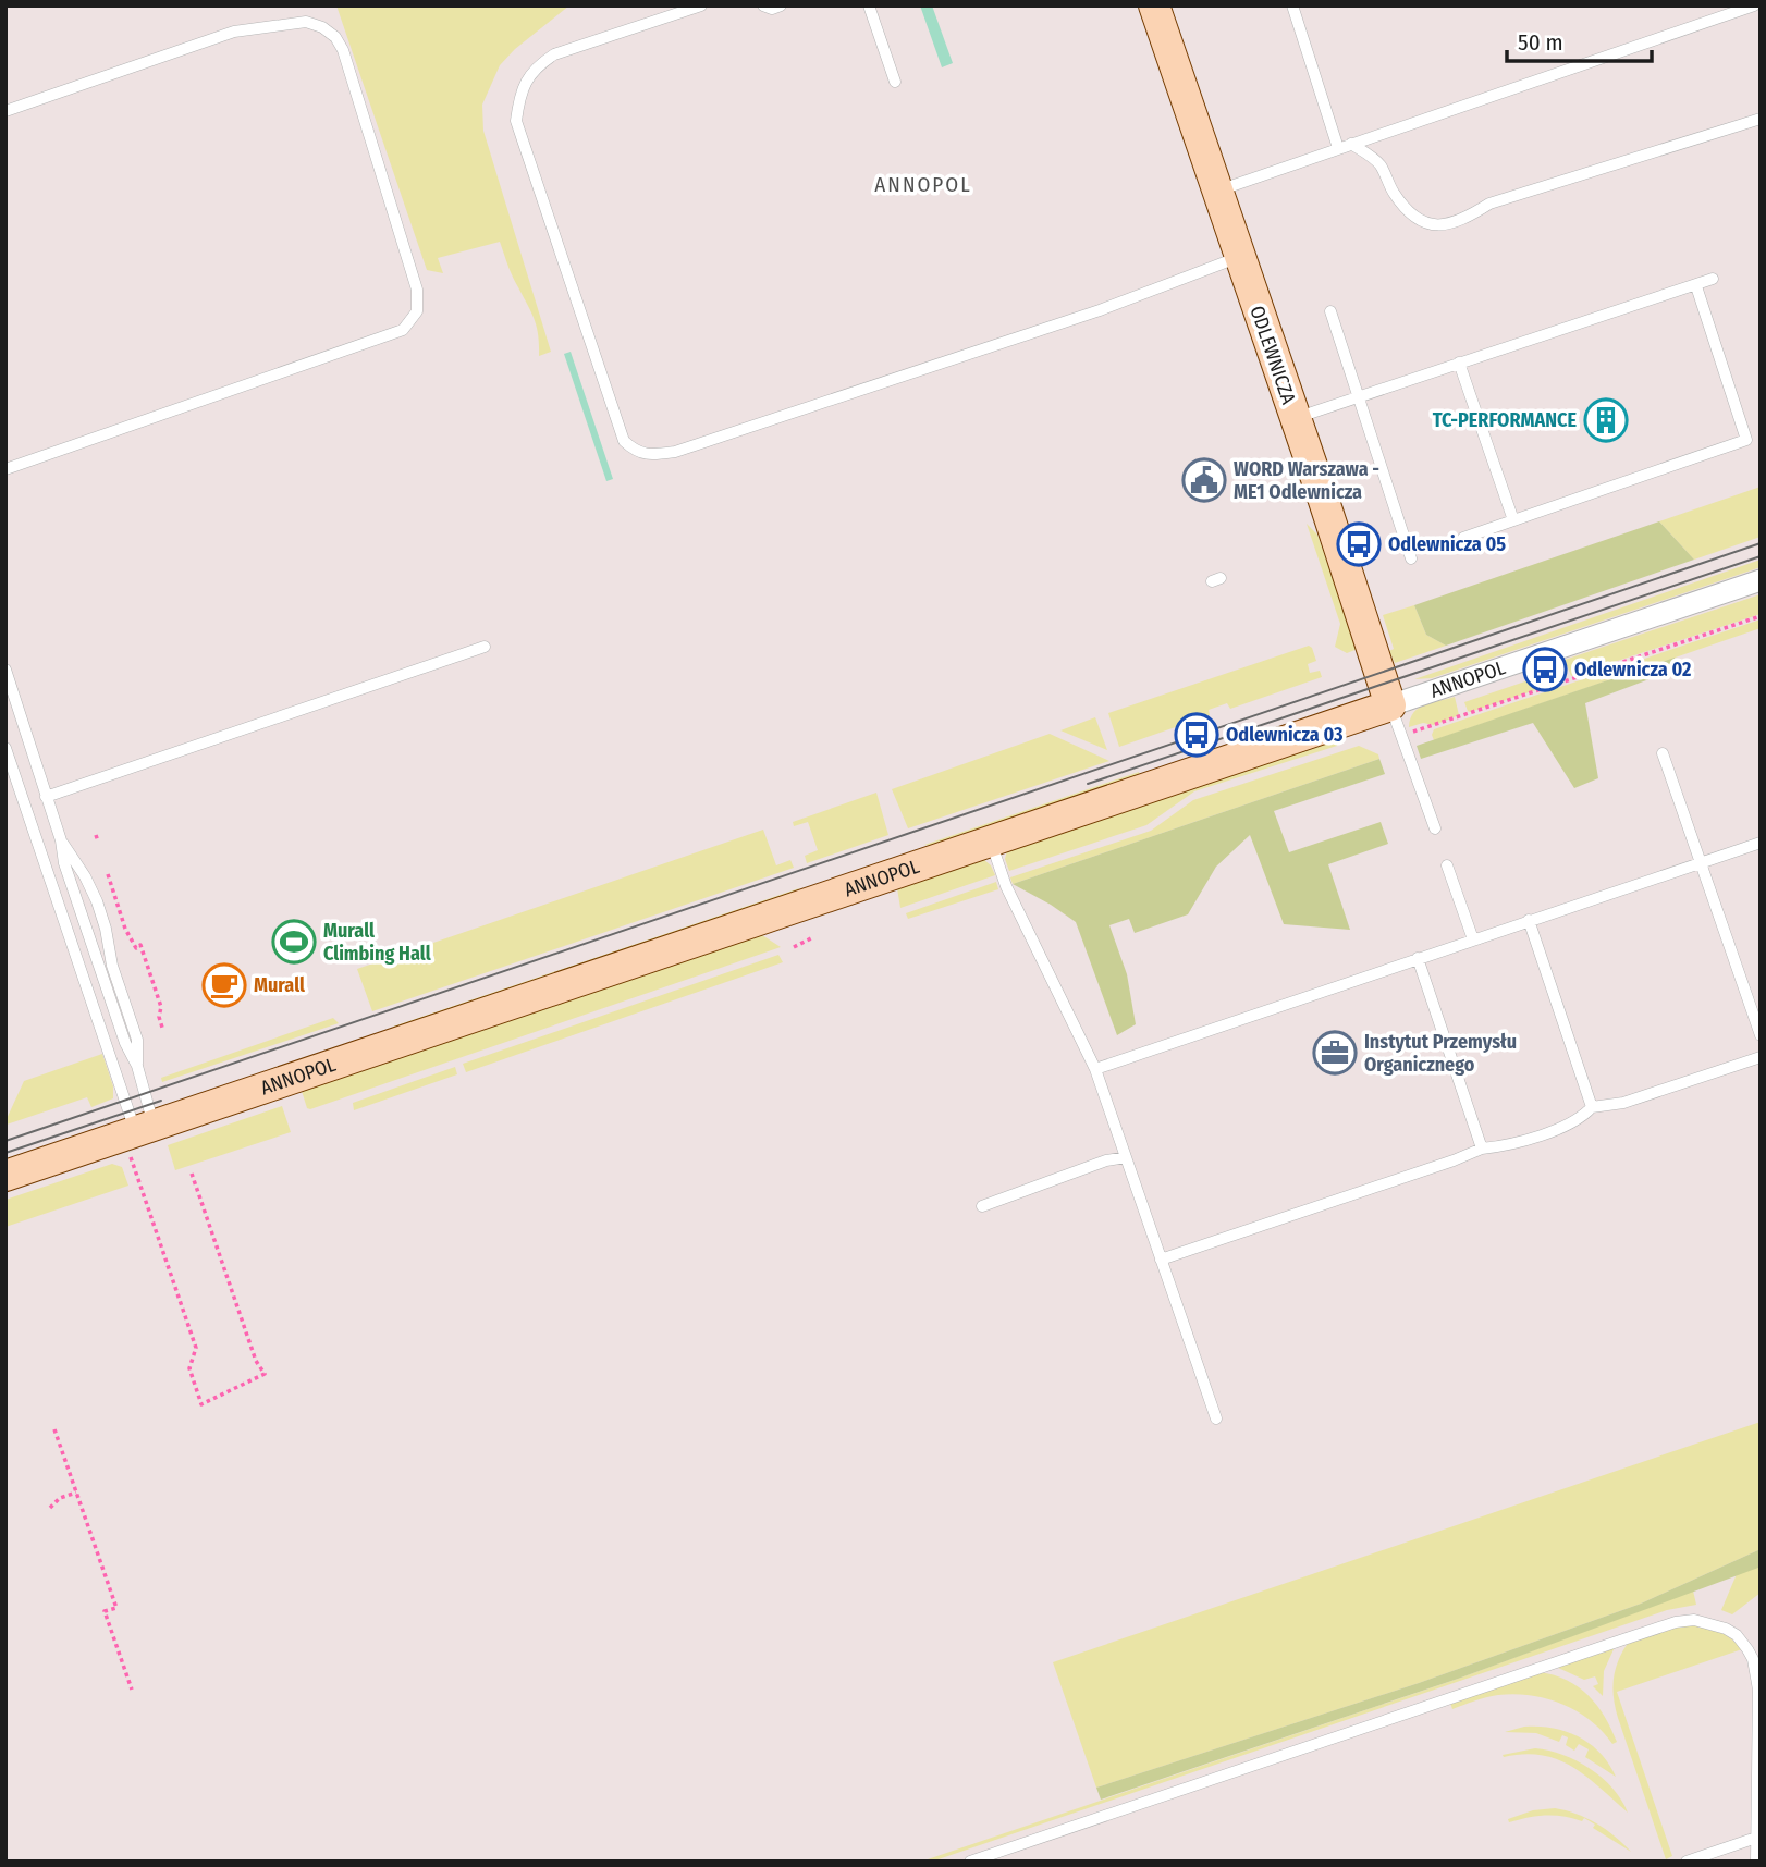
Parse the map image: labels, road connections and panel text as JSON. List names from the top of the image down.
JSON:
{
  "streets": {
    "street": ["ODLEWNICZA", "ANNOPOL"]
  },
  "crossings": [
    ["ODLEWNICZA", "ANNOPOL"]
  ],
  "districts": ["ANNOPOL"],
  "places": {
    "building": ["TC-PERFORMANCE"],
    "public building": ["WORD Warszawa - ME1 Odlewnicza"],
    "bus stop": ["Odlewnicza 05", "Odlewnicza 02", "Odlewnicza 03"],
    "sports": ["Murall Climbing Hall"],
    "cafe": ["Murall"],
    "office": ["Instytut Przemysłu Organicznego"]
  },
  "scale_bar": "50 m"
}
